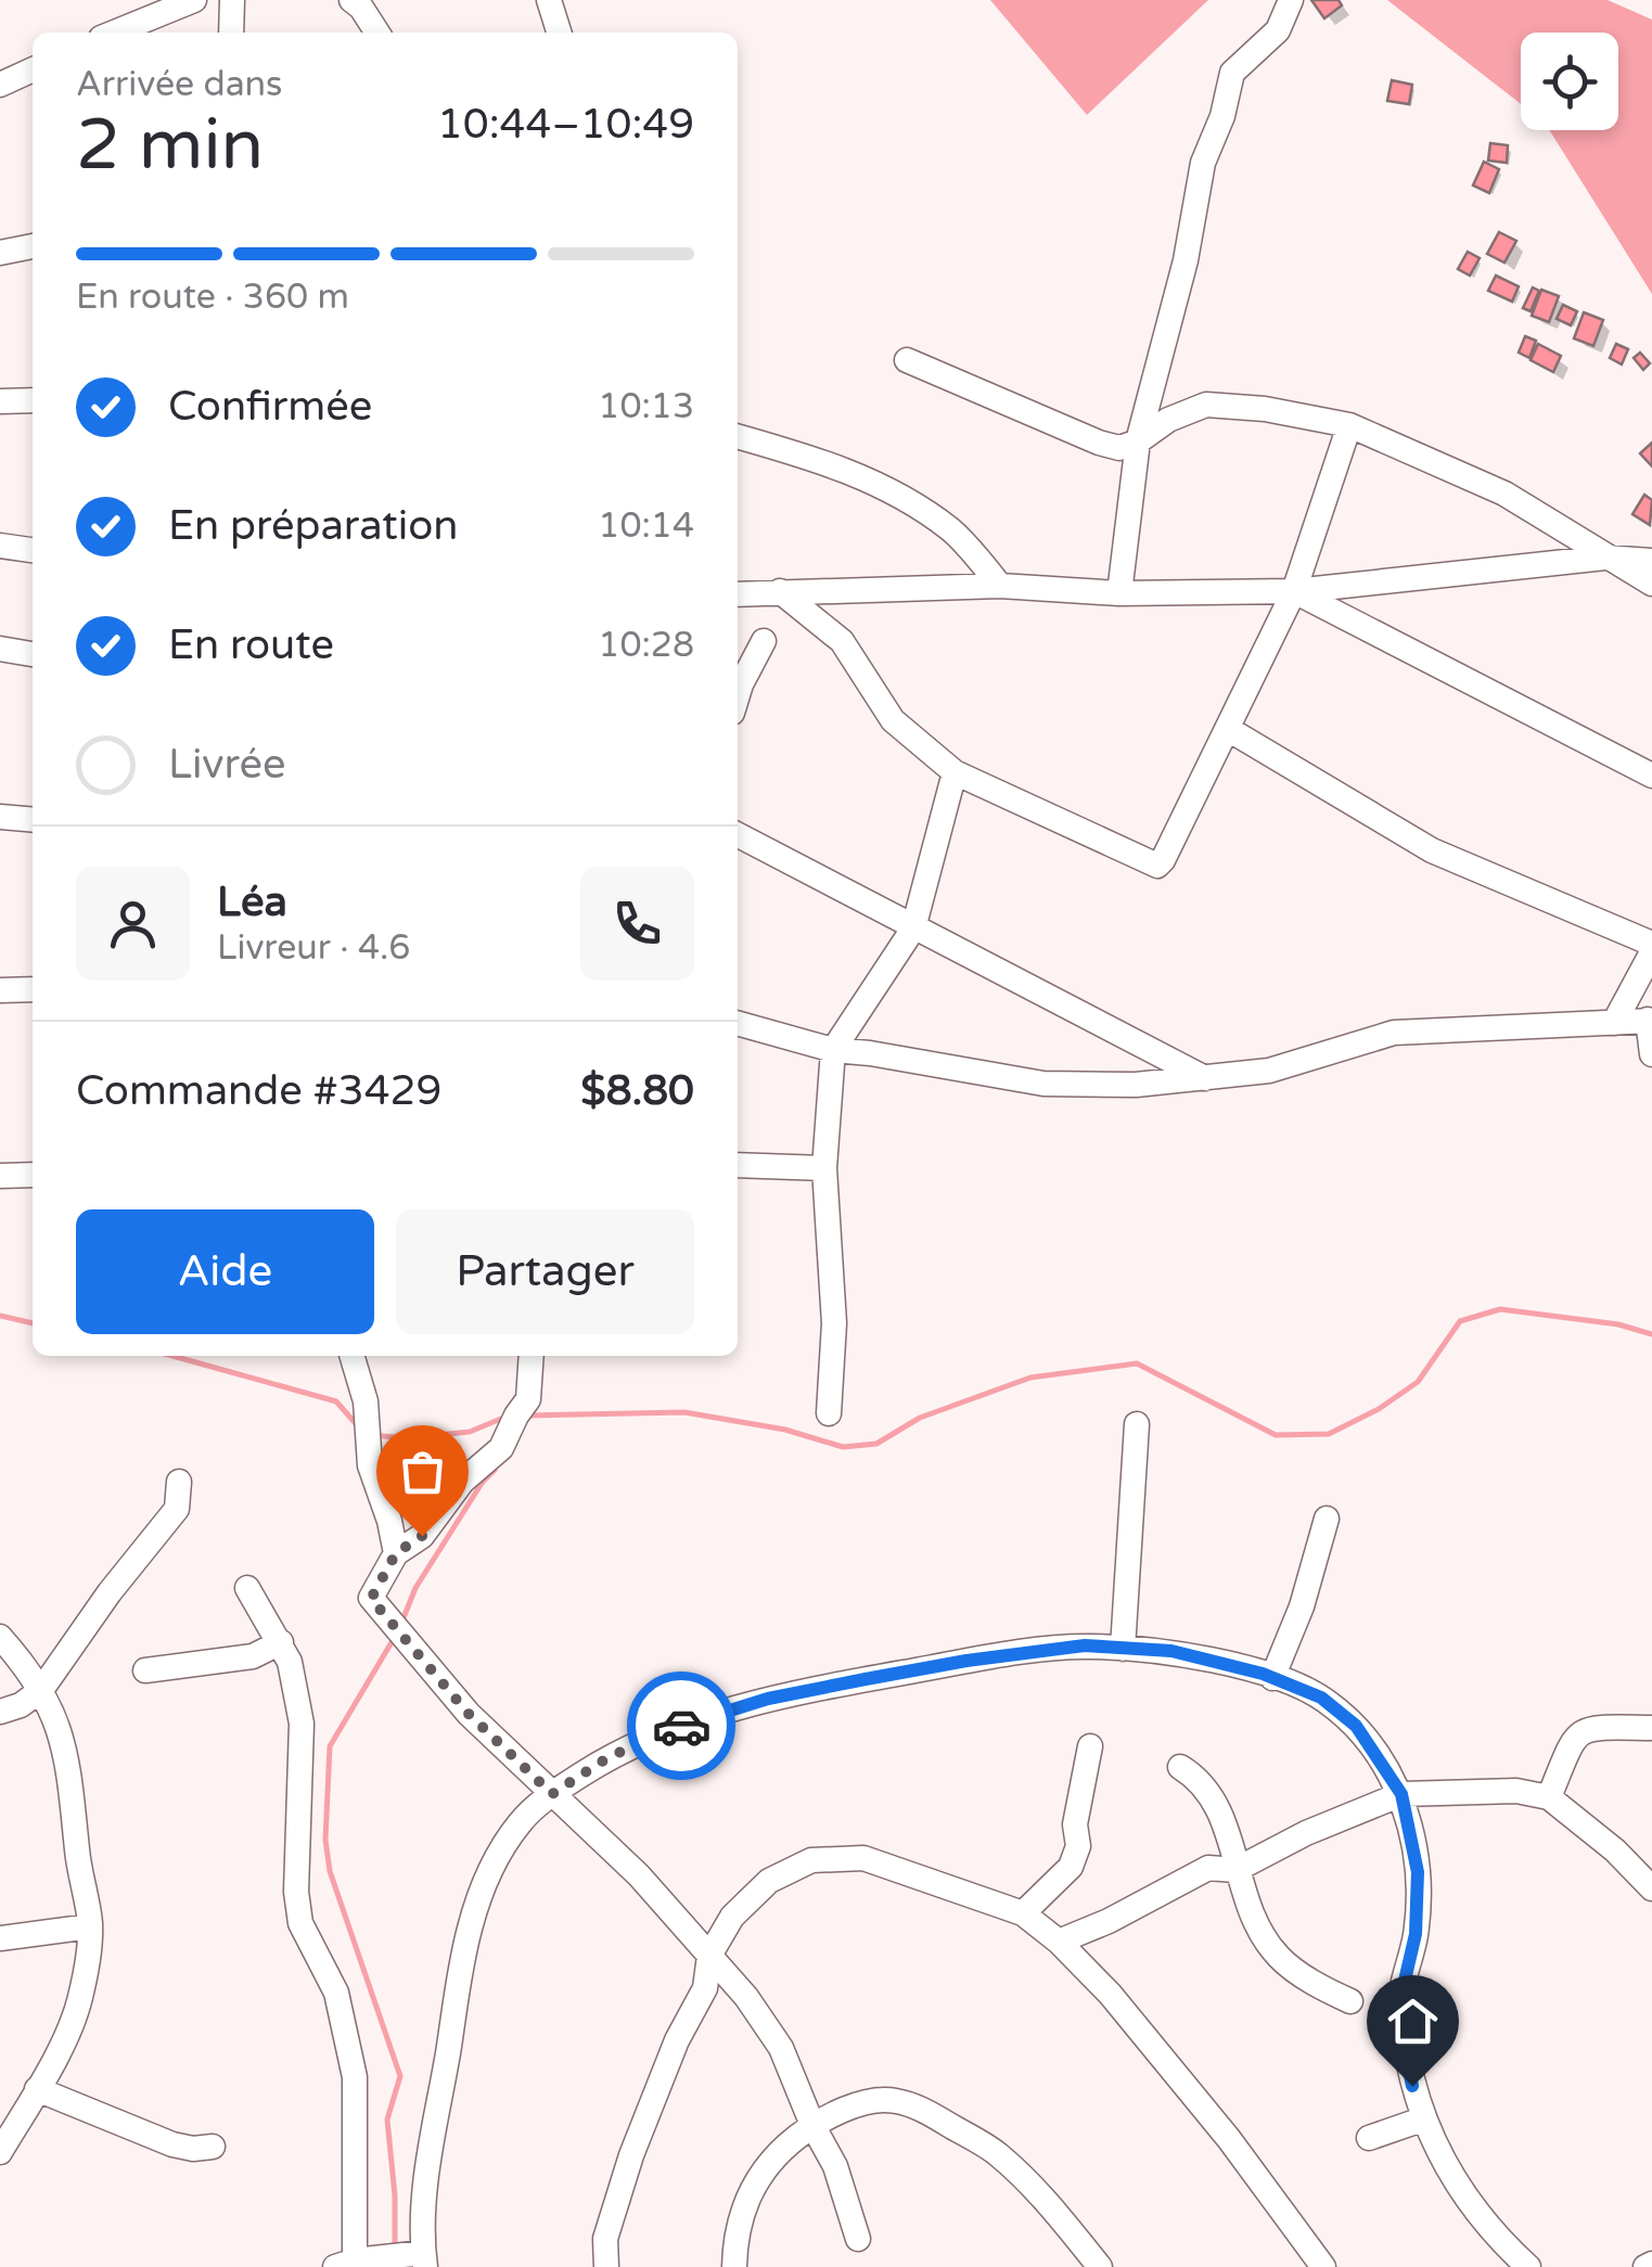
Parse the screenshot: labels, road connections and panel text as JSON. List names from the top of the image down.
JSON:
{
  "page": {
    "heading": ["2 min", "Arrivée dans", "10:44–10:49"],
    "panel": [
      "Léa",
      "Livreur · 4.6",
      "Commande #3429",
      "$8.80"
    ],
    "bar": "En route · 360 m",
    "list": [
      ["Confirmée", "10:13"],
      ["En préparation", "10:14"],
      ["En route", "10:28"],
      "Livrée"
    ],
    "buttons": ["Aide", "Partager"]
  }
}
